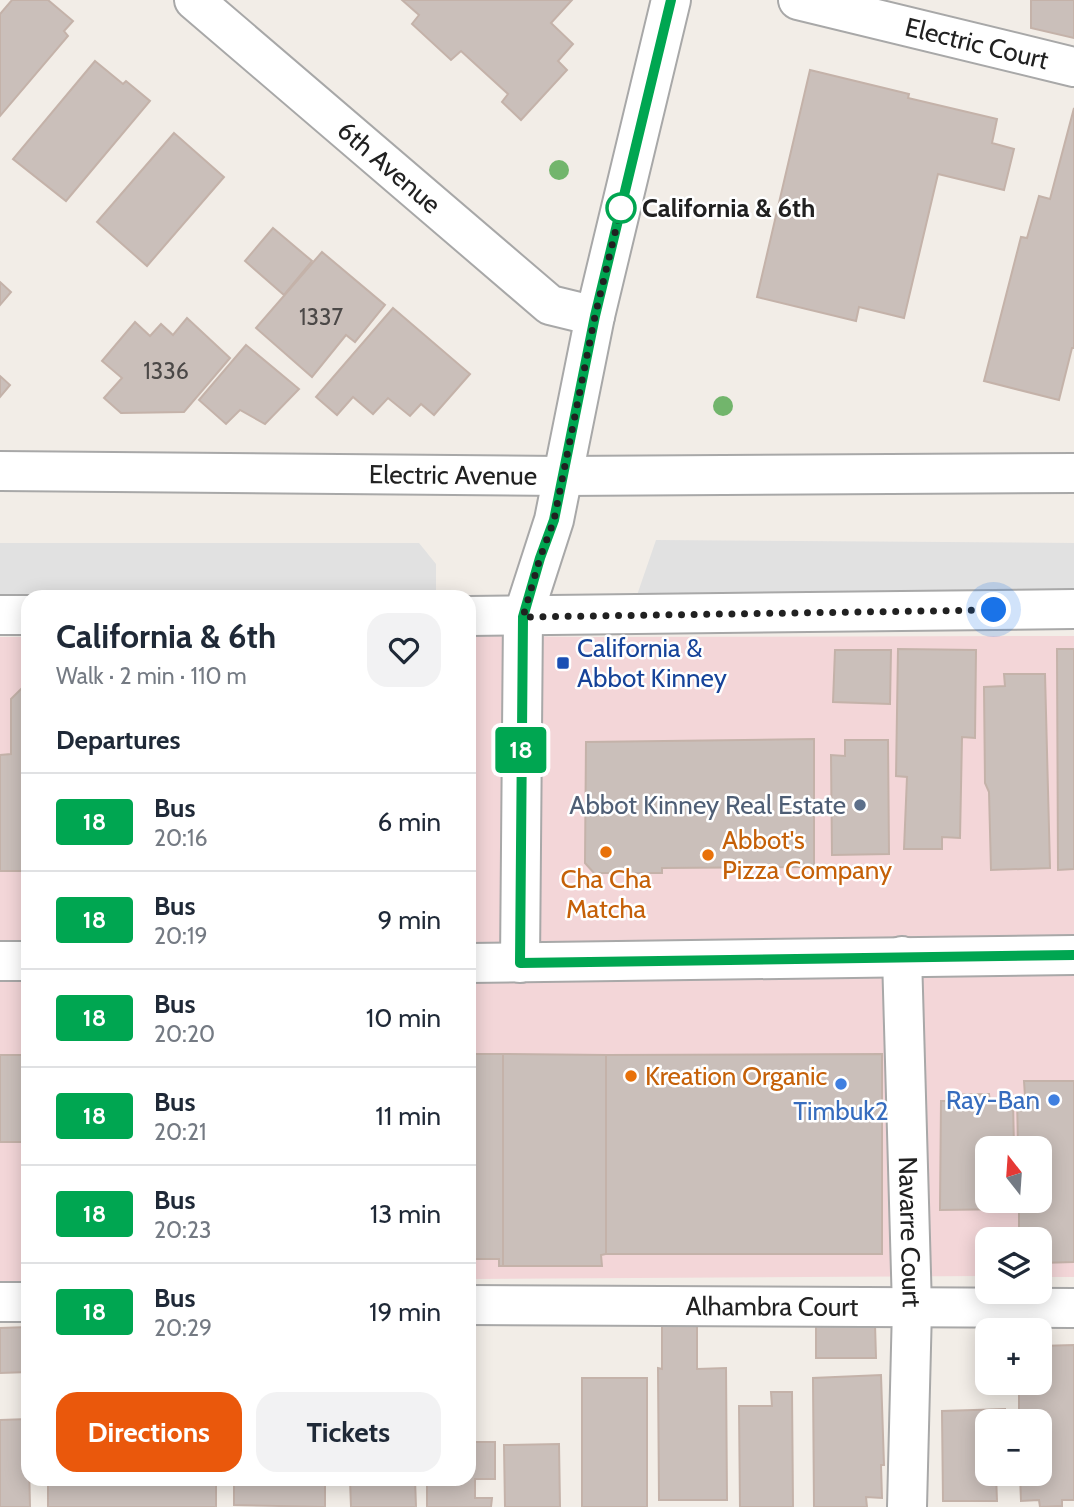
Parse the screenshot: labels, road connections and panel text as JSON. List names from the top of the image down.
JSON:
{
  "streets": {
    "street": [
      "Electric Court",
      "6th Avenue",
      "Electric Avenue",
      "Navarre Court",
      "Alhambra Court"
    ]
  },
  "crossings": [
    ["Navarre Court", "Alhambra Court"]
  ],
  "places": {
    "other": [
      "California & 6th",
      "Abbot Kinney Real Estate",
      "Cha Cha Matcha",
      "Abbot's Pizza Company",
      "Kreation Organic",
      "Timbuk2",
      "Ray-Ban"
    ],
    "transit": ["California & Abbot Kinney"]
  },
  "lines": ["bus line 18"],
  "house_numbers": ["1337", "1336"],
  "north": "top",
  "page": {
    "on_map": "18",
    "heading": [
      ["California & 6th", "Walk · 2 min · 110 m"],
      "Departures"
    ],
    "list": [
      {
        "mark": "18",
        "name": "Bus",
        "note": "20:16",
        "value": "6 min"
      },
      {
        "mark": "18",
        "name": "Bus",
        "note": "20:19",
        "value": "9 min"
      },
      {
        "mark": "18",
        "name": "Bus",
        "note": "20:20",
        "value": "10 min"
      },
      {
        "mark": "18",
        "name": "Bus",
        "note": "20:21",
        "value": "11 min"
      },
      {
        "mark": "18",
        "name": "Bus",
        "note": "20:23",
        "value": "13 min"
      },
      {
        "mark": "18",
        "name": "Bus",
        "note": "20:29",
        "value": "19 min"
      }
    ],
    "map_buttons": ["+", "−"],
    "buttons": ["Directions", "Tickets"]
  }
}
